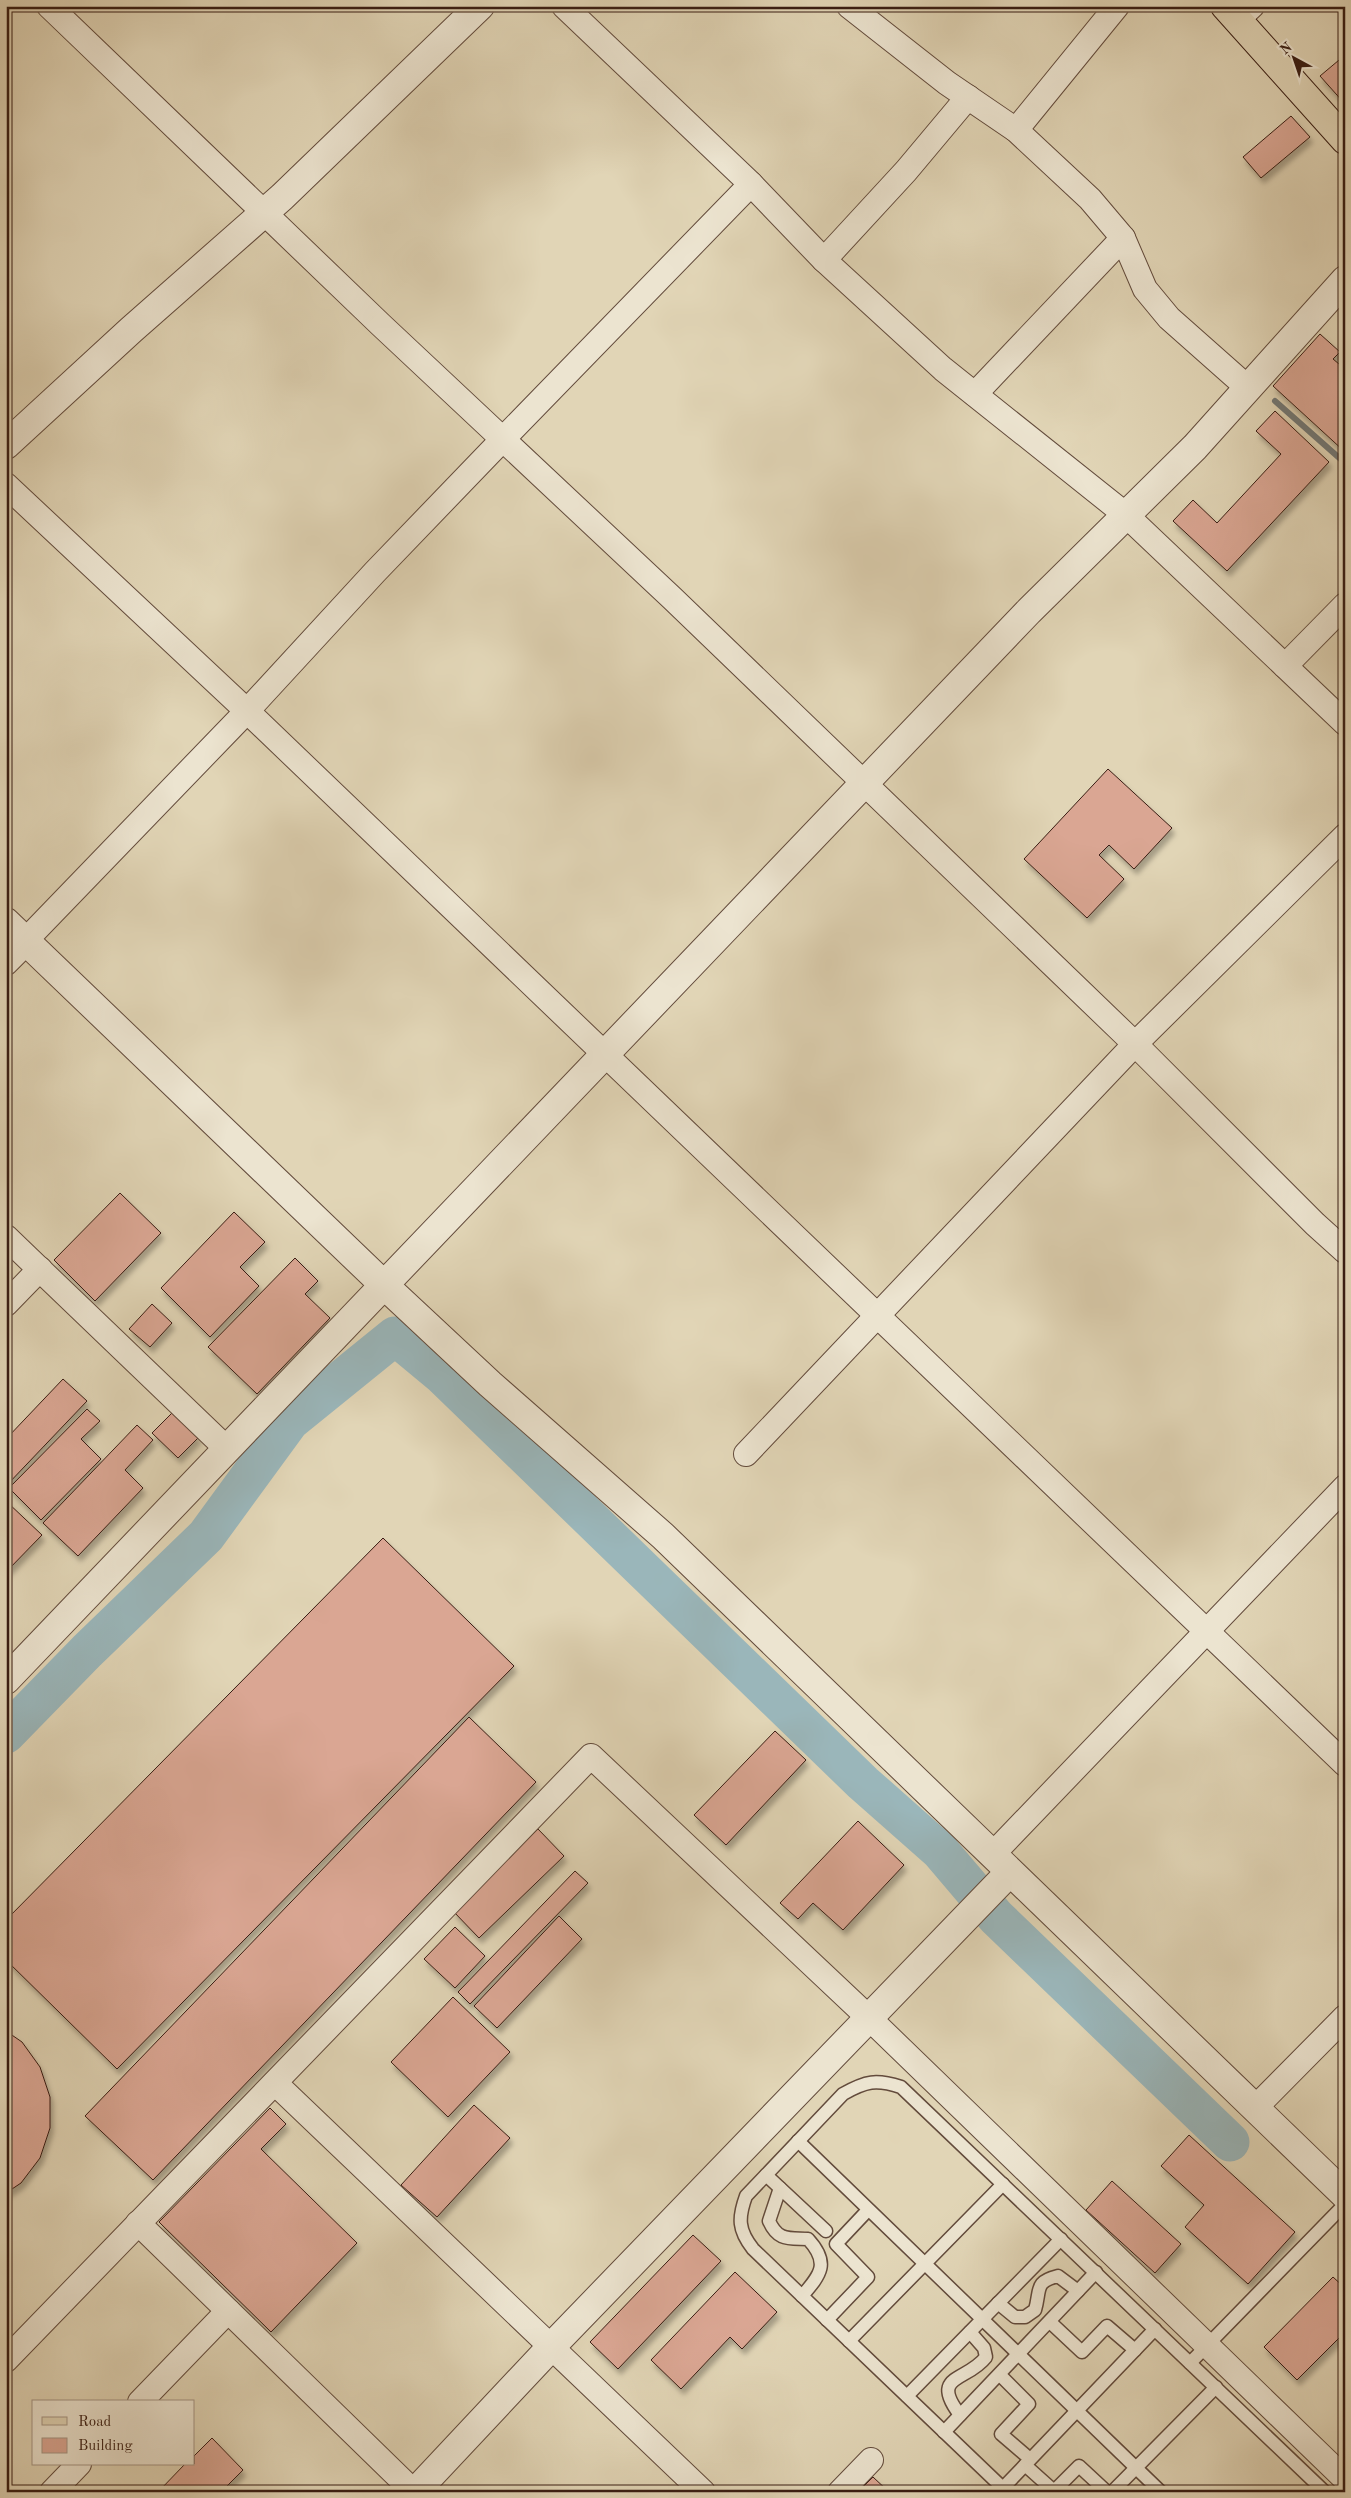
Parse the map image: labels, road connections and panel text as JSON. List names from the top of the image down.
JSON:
{
  "legend": ["Road", "Building"],
  "north": "top left"
}
